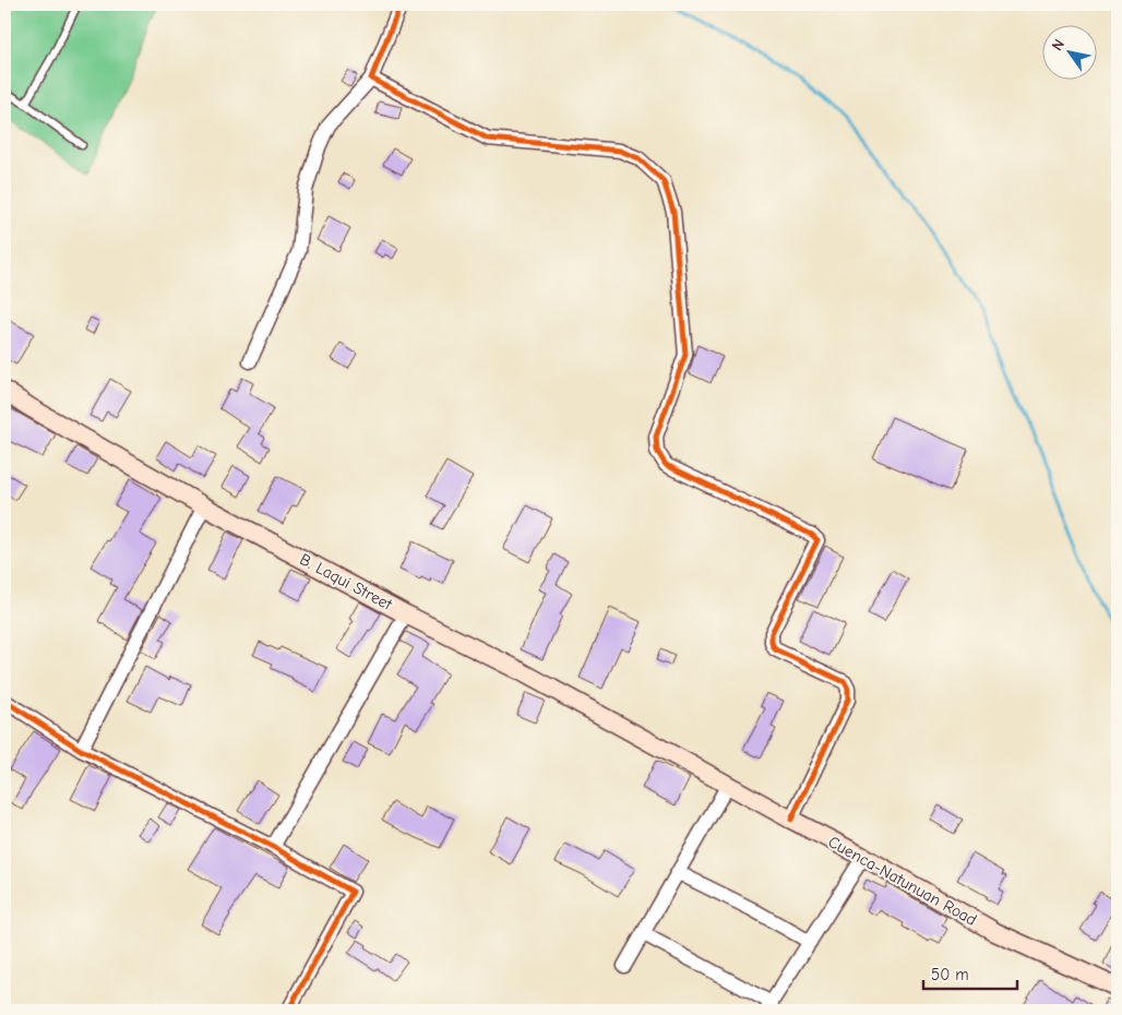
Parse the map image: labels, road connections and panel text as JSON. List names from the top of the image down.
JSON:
{
  "streets": {
    "main road": ["B. Laqui Street", "Cuenca-Natunuan Road"]
  },
  "crossings": [
    ["B. Laqui Street", "Cuenca-Natunuan Road"]
  ],
  "scale_bar": "50 m",
  "north": "top left"
}
